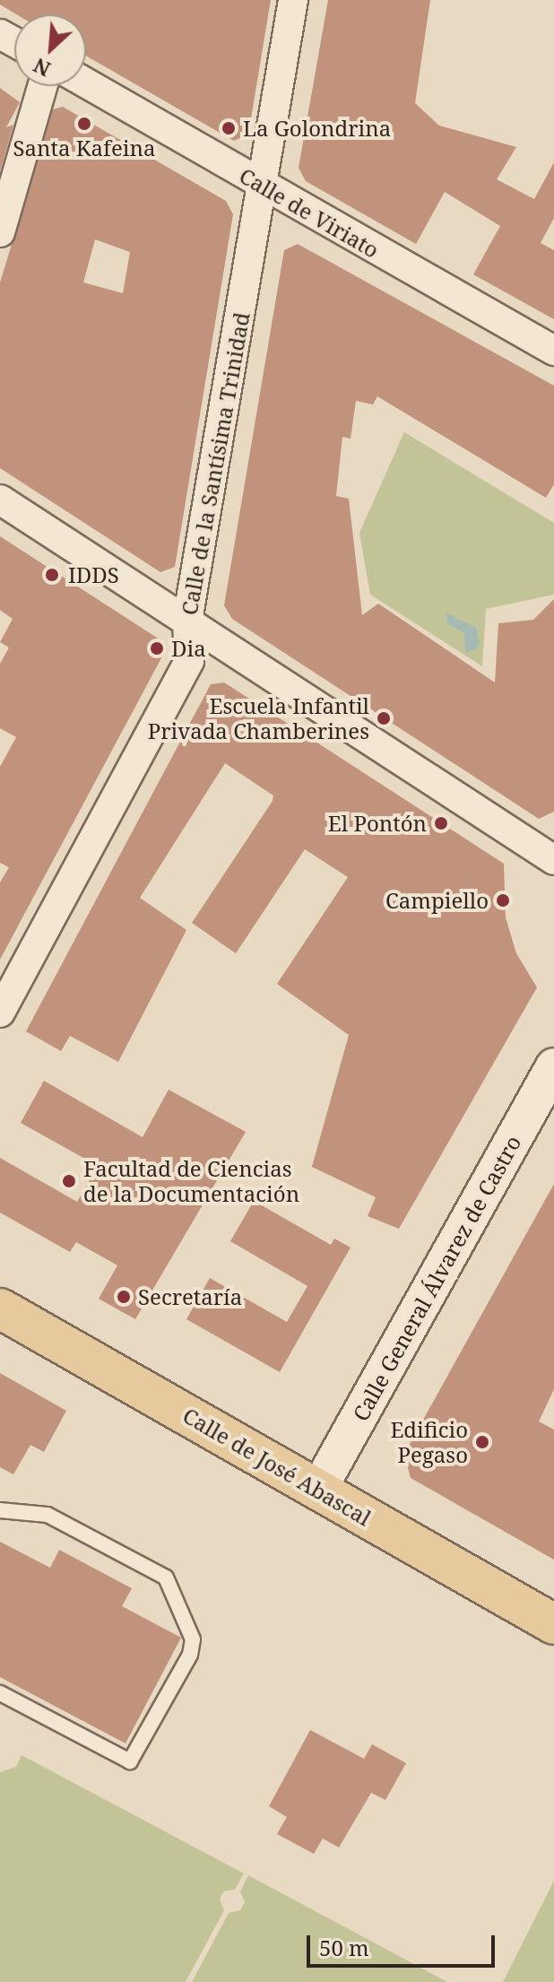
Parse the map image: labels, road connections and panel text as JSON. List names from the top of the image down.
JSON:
{
  "streets": {
    "main road": ["Calle de José Abascal"],
    "street": ["Calle de Viriato", "Calle de la Santísima Trinidad", "Calle General Álvarez de Castro"]
  },
  "crossings": [
    ["Calle de Viriato", "Calle de la Santísima Trinidad"],
    ["Calle General Álvarez de Castro", "Calle de José Abascal"]
  ],
  "places": [
    "Santa Kafeina",
    "La Golondrina",
    "IDDS",
    "Dia",
    "Escuela Infantil Privada Chamberines",
    "El Pontón",
    "Campiello",
    "Facultad de Ciencias de la Documentación",
    "Secretaría",
    "Edificio Pegaso"
  ],
  "scale_bar": "50 m",
  "north": "bottom left"
}
